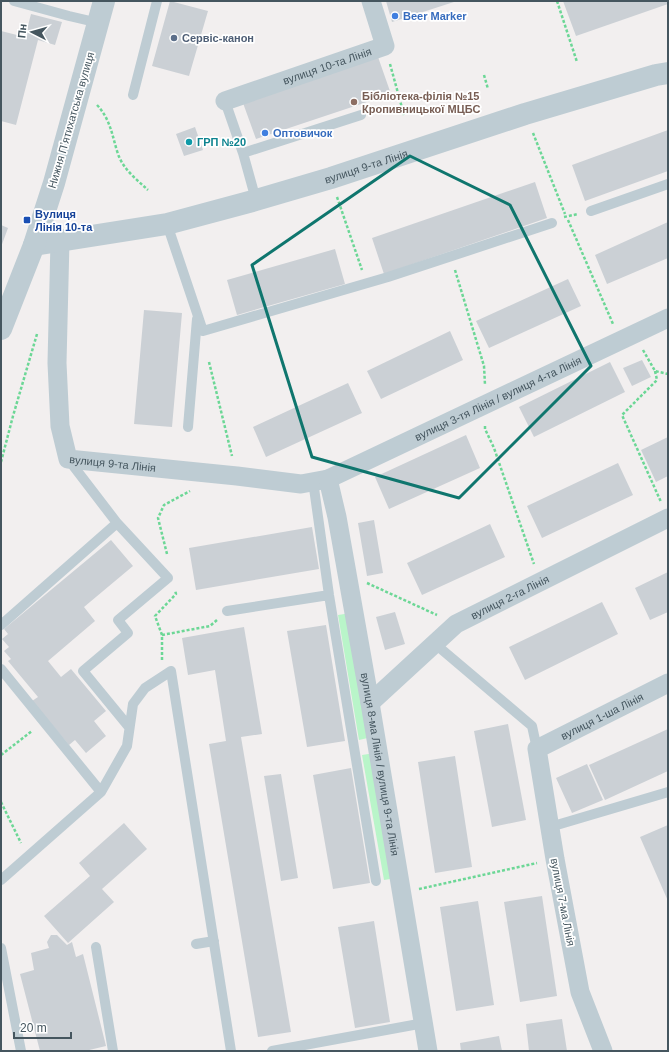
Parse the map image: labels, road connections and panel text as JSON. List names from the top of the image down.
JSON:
{
  "streets": {
    "street": [
      "вулиця 10-та Лінія",
      "Нижня Пʼятихатська вулиця",
      "вулиця 9-та Лінія",
      "вулиця 3-тя Лінія / вулиця 4-та Лінія",
      "вулиця 2-га Лінія",
      "вулиця 1-ша Лінія",
      "вулиця 8-ма Лінія / вулиця 9-та Лінія",
      "вулиця 7-ма Лінія"
    ]
  },
  "crossings": [
    ["Нижня Пʼятихатська вулиця", "вулиця 9-та Лінія"],
    ["вулиця 9-та Лінія", "вулиця 3-тя Лінія / вулиця 4-та Лінія"],
    ["вулиця 9-та Лінія", "вулиця 8-ма Лінія / вулиця 9-та Лінія"],
    ["вулиця 3-тя Лінія / вулиця 4-та Лінія", "вулиця 8-ма Лінія / вулиця 9-та Лінія"],
    ["вулиця 2-га Лінія", "вулиця 8-ма Лінія / вулиця 9-та Лінія"],
    ["вулиця 1-ша Лінія", "вулиця 7-ма Лінія"]
  ],
  "places": {
    "other": [
      "Beer Marker",
      "Сервіс-канон",
      "Бібліотека-філія №15 Кропивницької МЦБС",
      "Оптовичок",
      "ГРП №20"
    ],
    "transit": ["Вулиця Лінія 10-та"]
  },
  "scale_bar": "20 m",
  "north": "left"
}
